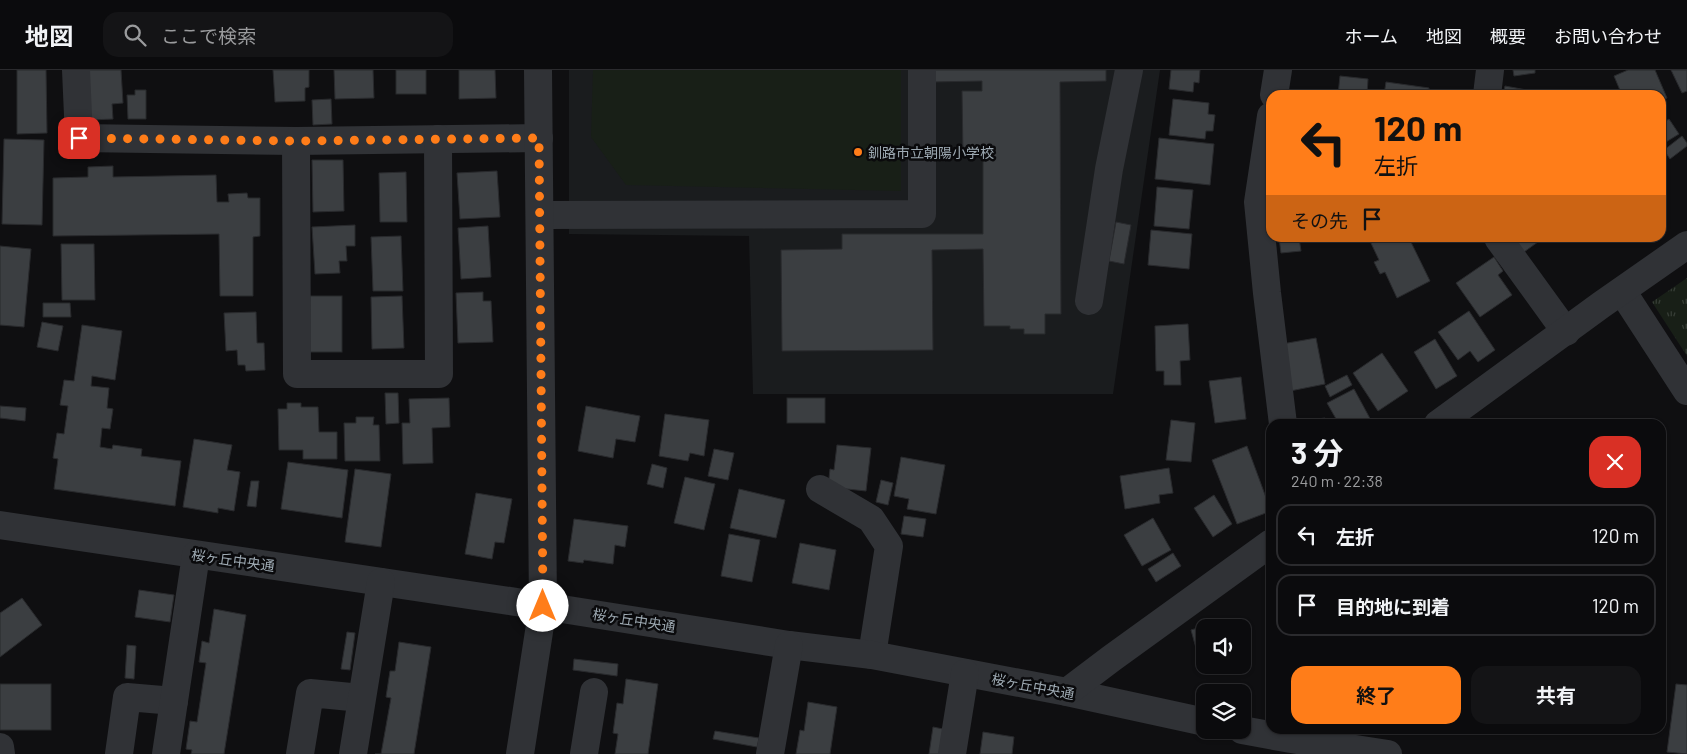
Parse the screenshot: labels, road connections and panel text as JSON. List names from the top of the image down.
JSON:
{
  "streets": {
    "street": ["桜ヶ丘中央通"]
  },
  "places": ["釧路市立朝陽小学校"],
  "page": {
    "header": "地図",
    "search": "ここで検索",
    "nav": [
      "ホーム",
      "地図",
      "概要",
      "お問い合わせ"
    ],
    "turn": ["120 m", "左折"],
    "then": "その先",
    "heading": ["3 分", "240 m · 22:38"],
    "list": [
      {
        "name": "左折",
        "value": "120 m"
      },
      {
        "name": "目的地に到着",
        "value": "120 m"
      }
    ],
    "buttons": ["終了", "共有"]
  }
}
